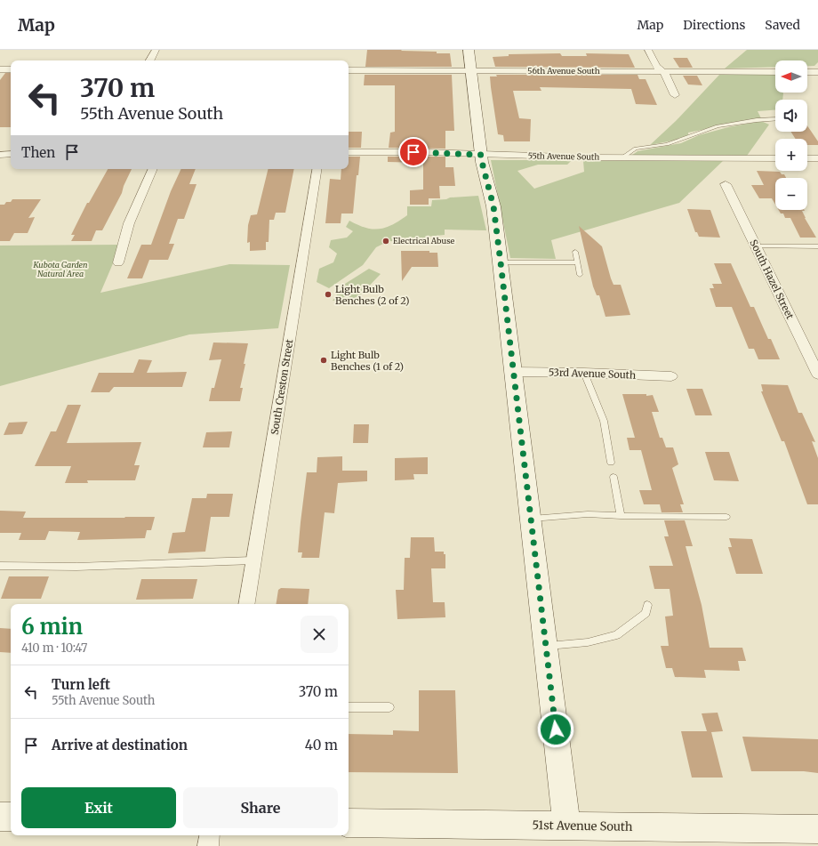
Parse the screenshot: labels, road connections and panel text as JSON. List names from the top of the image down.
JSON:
{
  "streets": {
    "street": [
      "56th Avenue South",
      "55th Avenue South",
      "South Hazel Street",
      "53rd Avenue South",
      "South Creston Street",
      "51st Avenue South"
    ]
  },
  "parks": ["Kubota Garden Natural Area"],
  "places": ["Electrical Abuse", "Light Bulb Benches (2 of 2)", "Light Bulb Benches (1 of 2)"],
  "north": "left",
  "page": {
    "header": "Map",
    "nav": ["Map", "Directions", "Saved"],
    "map_buttons": ["+", "−"],
    "turn": ["370 m", "55th Avenue South"],
    "then": "Then",
    "heading": ["6 min", "410 m · 10:47"],
    "list": [
      {
        "name": "Turn left",
        "note": "55th Avenue South",
        "value": "370 m"
      },
      {
        "name": "Arrive at destination",
        "value": "40 m"
      }
    ],
    "buttons": ["Exit", "Share"]
  }
}
